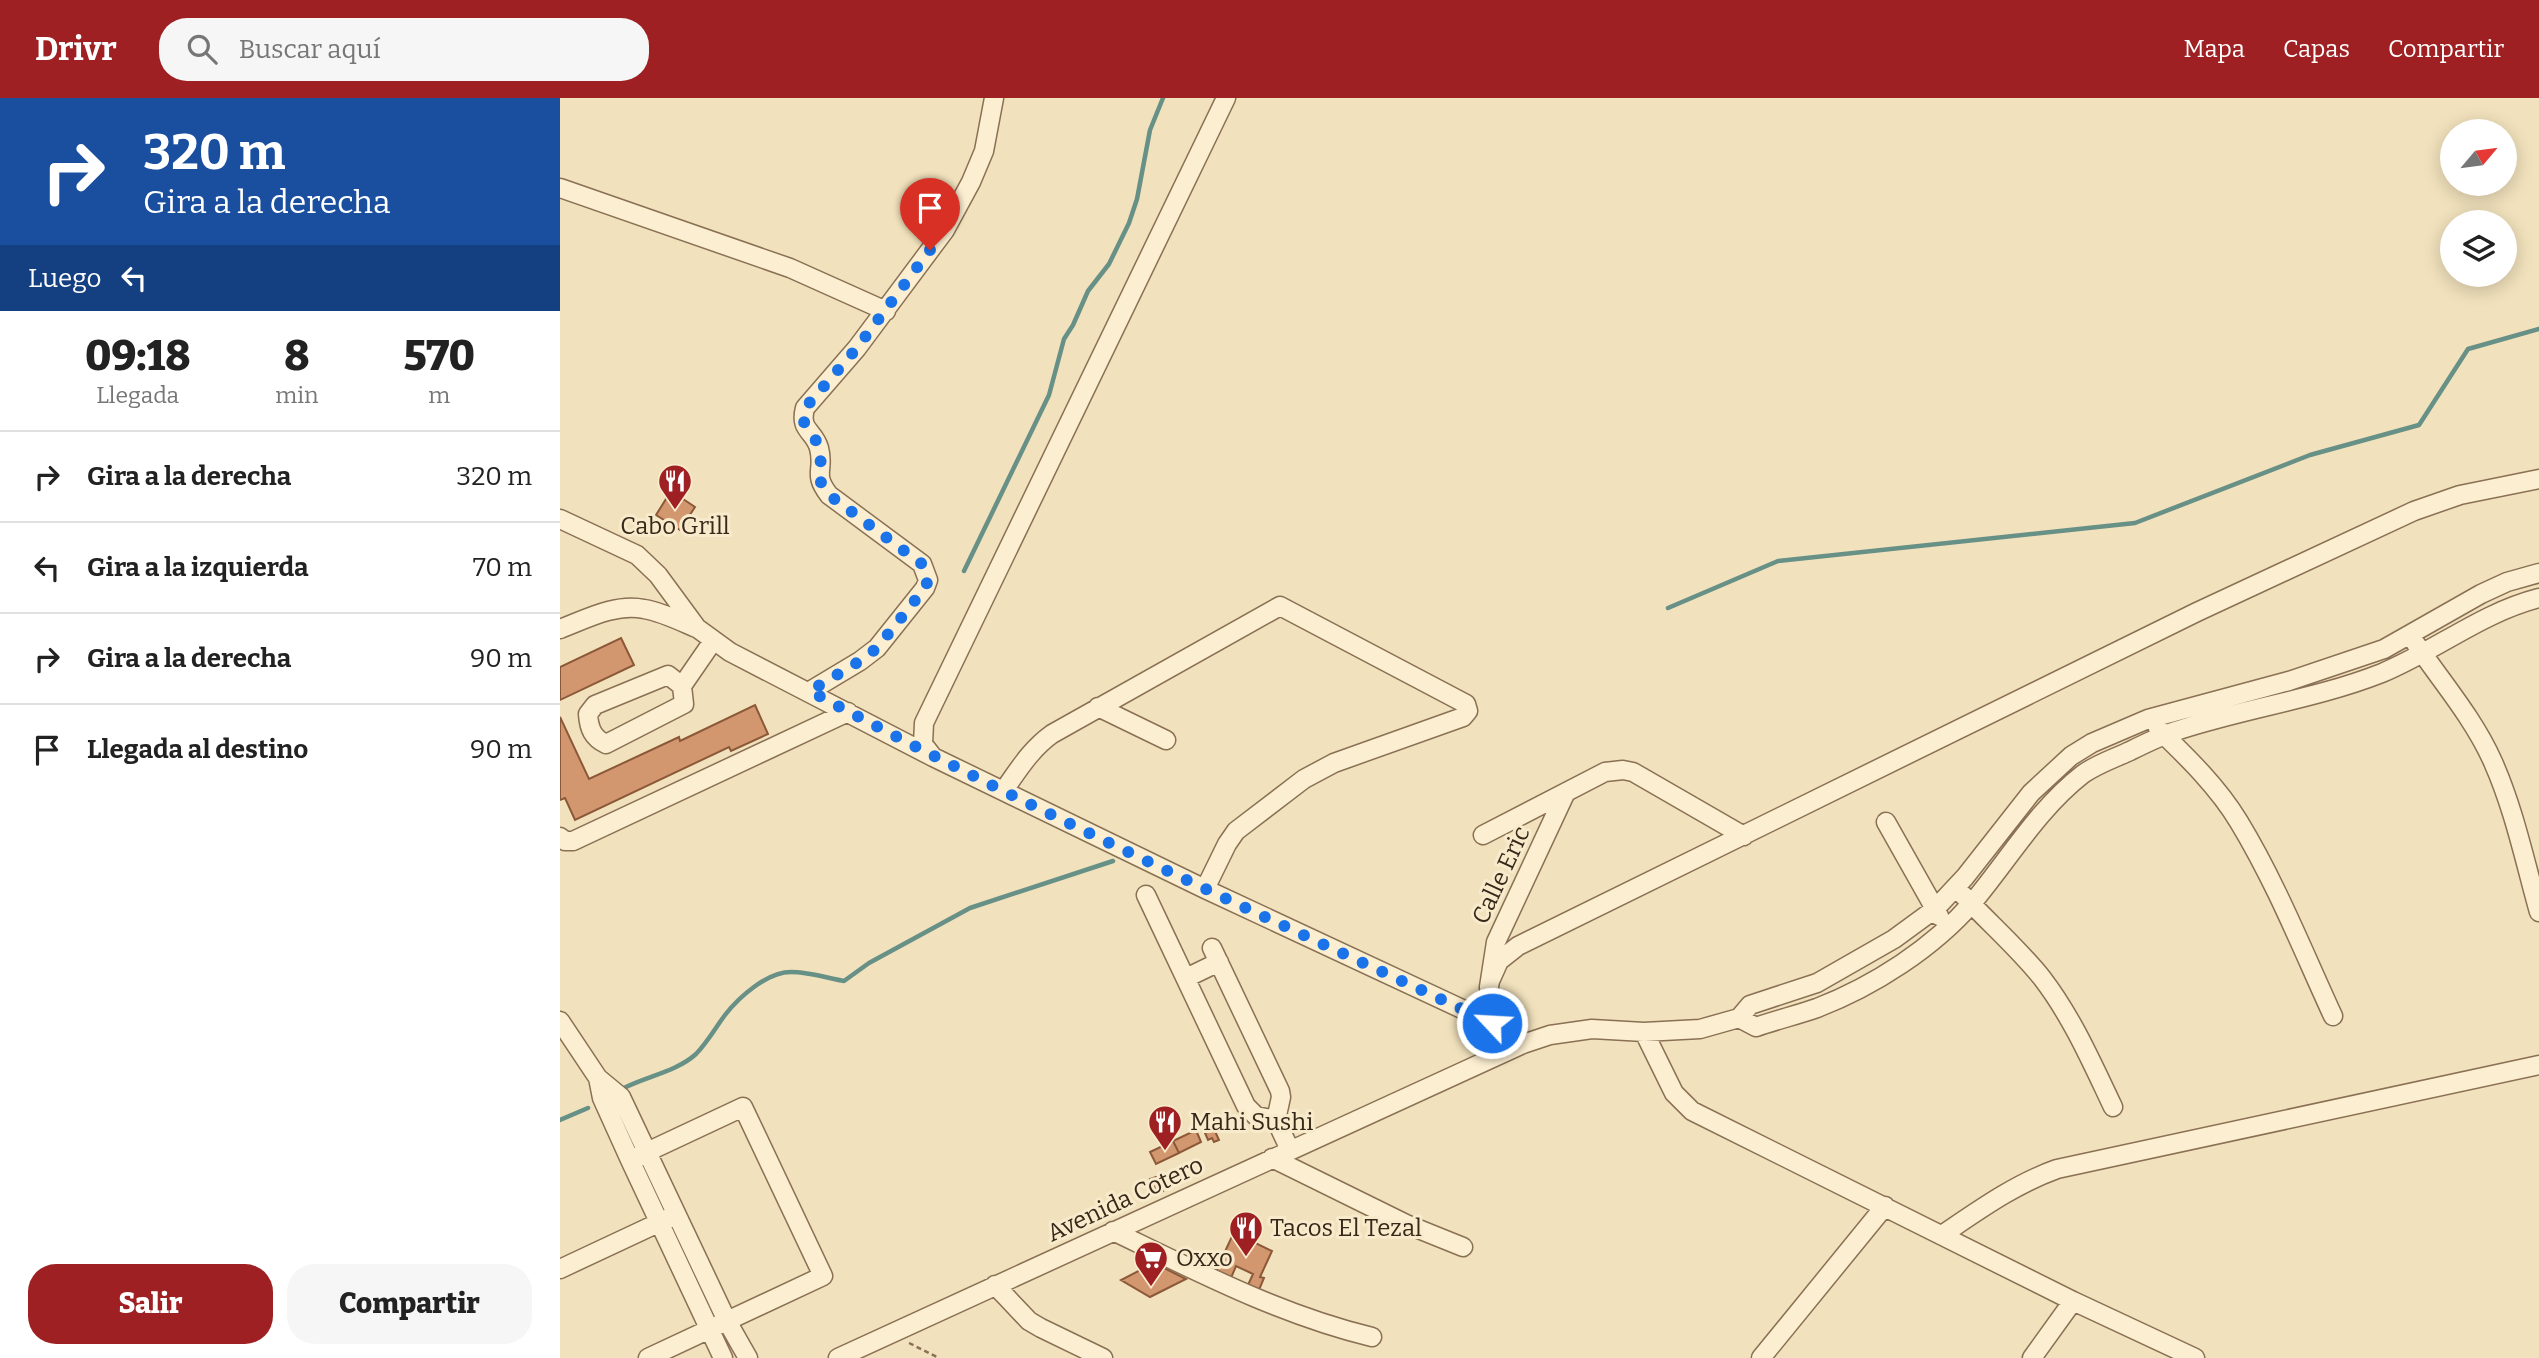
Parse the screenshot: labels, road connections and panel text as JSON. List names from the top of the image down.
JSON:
{
  "streets": {
    "street": ["Calle Eric", "Avenida Cotero"]
  },
  "places": {
    "restaurant": ["Cabo Grill", "Mahi Sushi", "Tacos El Tezal"],
    "supermarket": ["Oxxo"]
  },
  "north": "top right",
  "page": {
    "header": "Drivr",
    "search": "Buscar aquí",
    "nav": ["Mapa", "Capas", "Compartir"],
    "turn": ["320 m", "Gira a la derecha"],
    "then": "Luego",
    "eta": [
      "09:18",
      "Llegada",
      "8",
      "min",
      "570",
      "m"
    ],
    "list": [
      {
        "name": "Gira a la derecha",
        "value": "320 m"
      },
      {
        "name": "Gira a la izquierda",
        "value": "70 m"
      },
      {
        "name": "Gira a la derecha",
        "value": "90 m"
      },
      {
        "name": "Llegada al destino",
        "value": "90 m"
      }
    ],
    "buttons": ["Salir", "Compartir"]
  }
}
